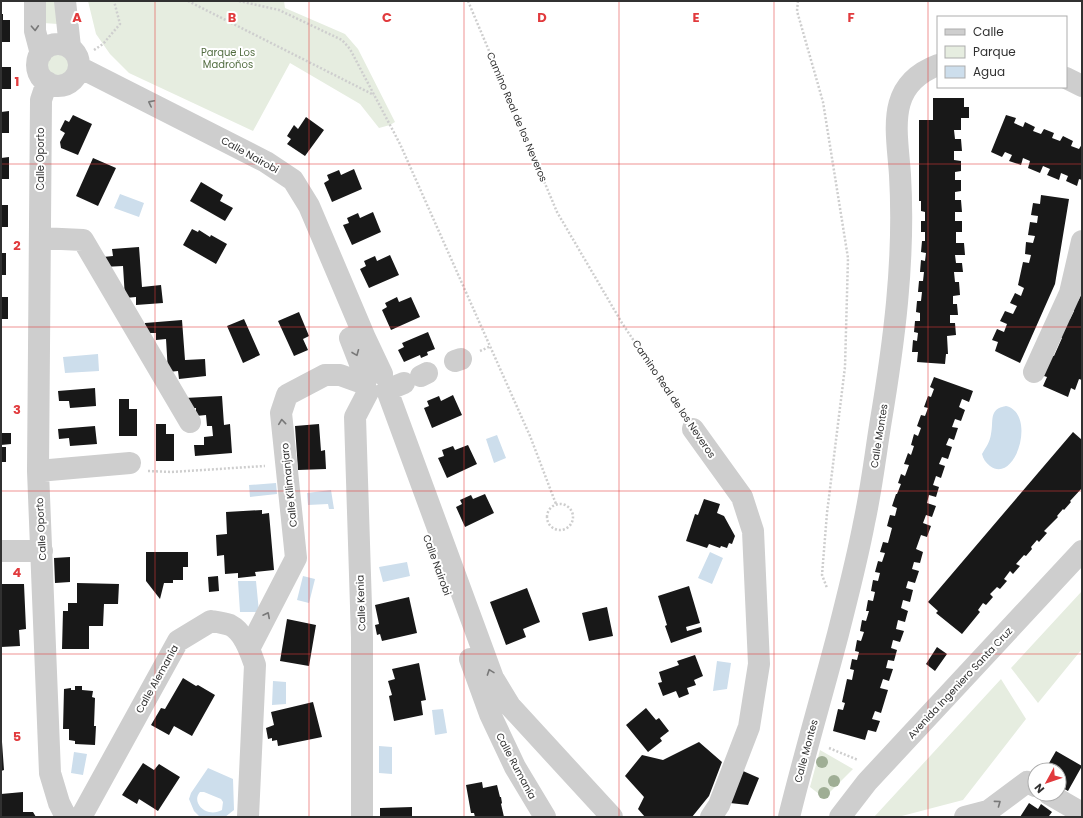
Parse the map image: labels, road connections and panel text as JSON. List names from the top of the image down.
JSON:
{
  "streets": {
    "street": [
      "Camino Real de los Neveros",
      "Calle Nairobi",
      "Calle Oporto",
      "Calle Montes",
      "Calle Kilimanjaro",
      "Calle Kenia",
      "Calle Alemania",
      "Avenida Ingeniero Santa Cruz",
      "Calle Rumanía"
    ]
  },
  "crossings": [
    ["Calle Nairobi", "Calle Oporto"],
    ["Calle Nairobi", "Calle Kilimanjaro"],
    ["Calle Nairobi", "Calle Kenia"],
    ["Calle Nairobi", "Calle Rumanía"],
    ["Calle Kilimanjaro", "Calle Kenia"],
    ["Calle Kilimanjaro", "Calle Alemania"]
  ],
  "one_way": ["Calle Kilimanjaro"],
  "parks": ["Parque Los Madroños"],
  "legend": ["Calle", "Parque", "Agua"],
  "north": "bottom left",
  "grid": {
    "columns": [
      "A",
      "B",
      "C",
      "D",
      "E",
      "F"
    ],
    "rows": [
      "1",
      "2",
      "3",
      "4",
      "5"
    ]
  }
}
